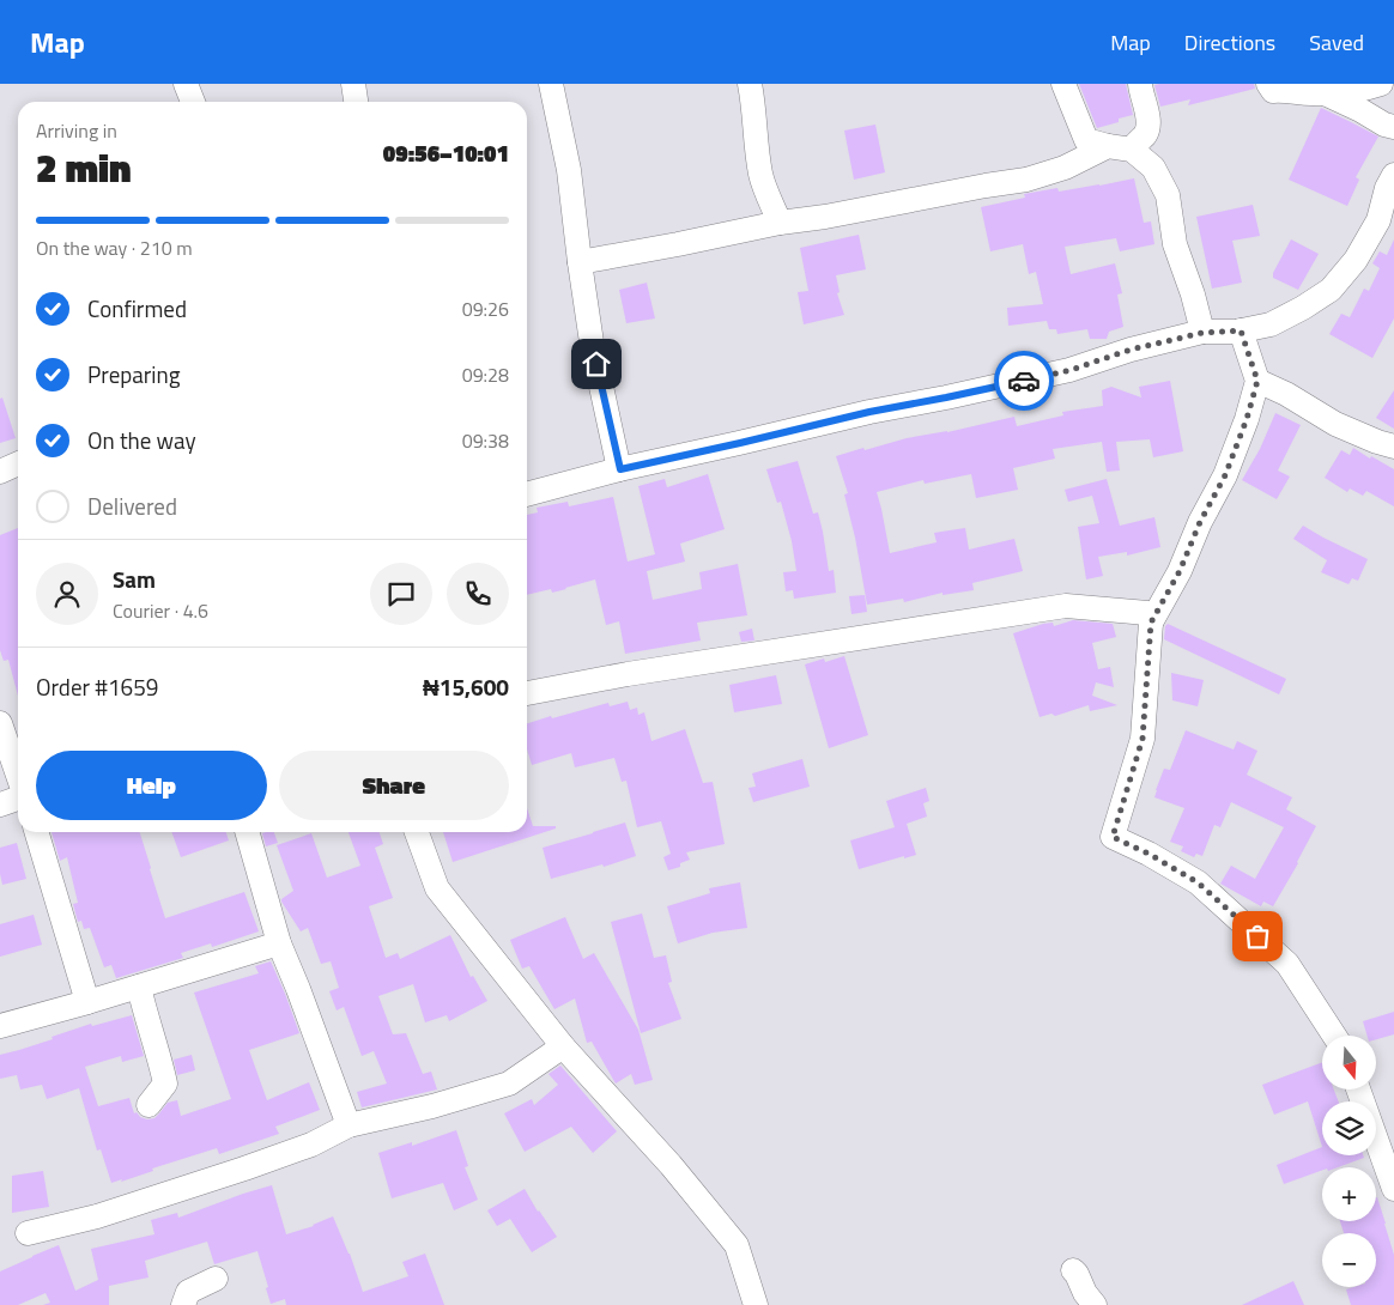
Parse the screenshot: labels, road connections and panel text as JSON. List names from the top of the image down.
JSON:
{
  "north": "bottom",
  "page": {
    "header": "Map",
    "nav": ["Map", "Directions", "Saved"],
    "heading": ["2 min", "Arriving in", "09:56–10:01"],
    "panel": [
      "Sam",
      "Courier · 4.6",
      "Order #1659",
      "₦15,600"
    ],
    "bar": "On the way · 210 m",
    "list": [
      ["Confirmed", "09:26"],
      ["Preparing", "09:28"],
      ["On the way", "09:38"],
      "Delivered"
    ],
    "buttons": ["Help", "Share"],
    "map_buttons": ["+", "−"]
  }
}
